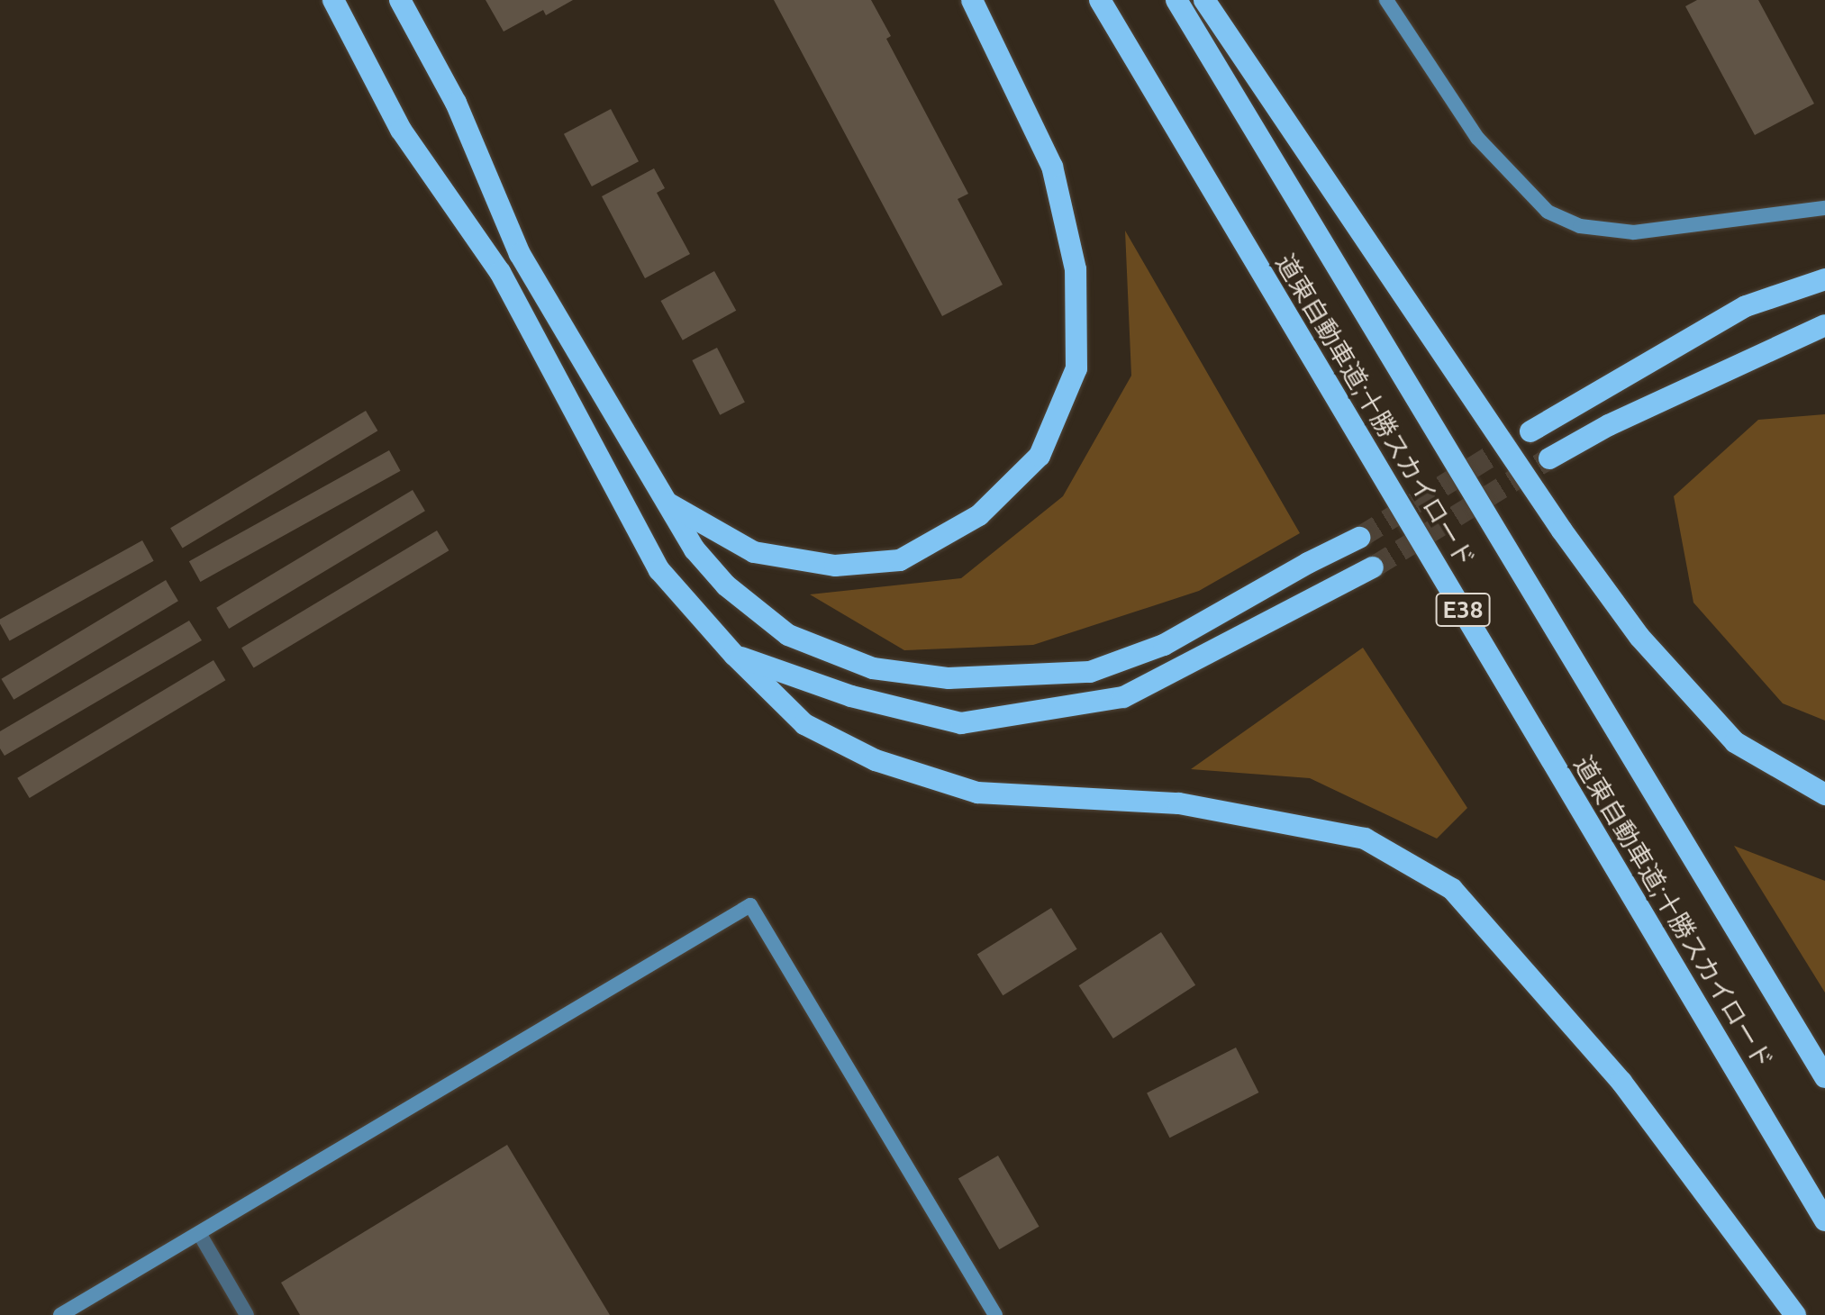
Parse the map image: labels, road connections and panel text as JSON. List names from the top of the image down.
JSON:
{
  "streets": {
    "highway": ["道東自動車道;十勝スカイロード", "E38"]
  }
}
